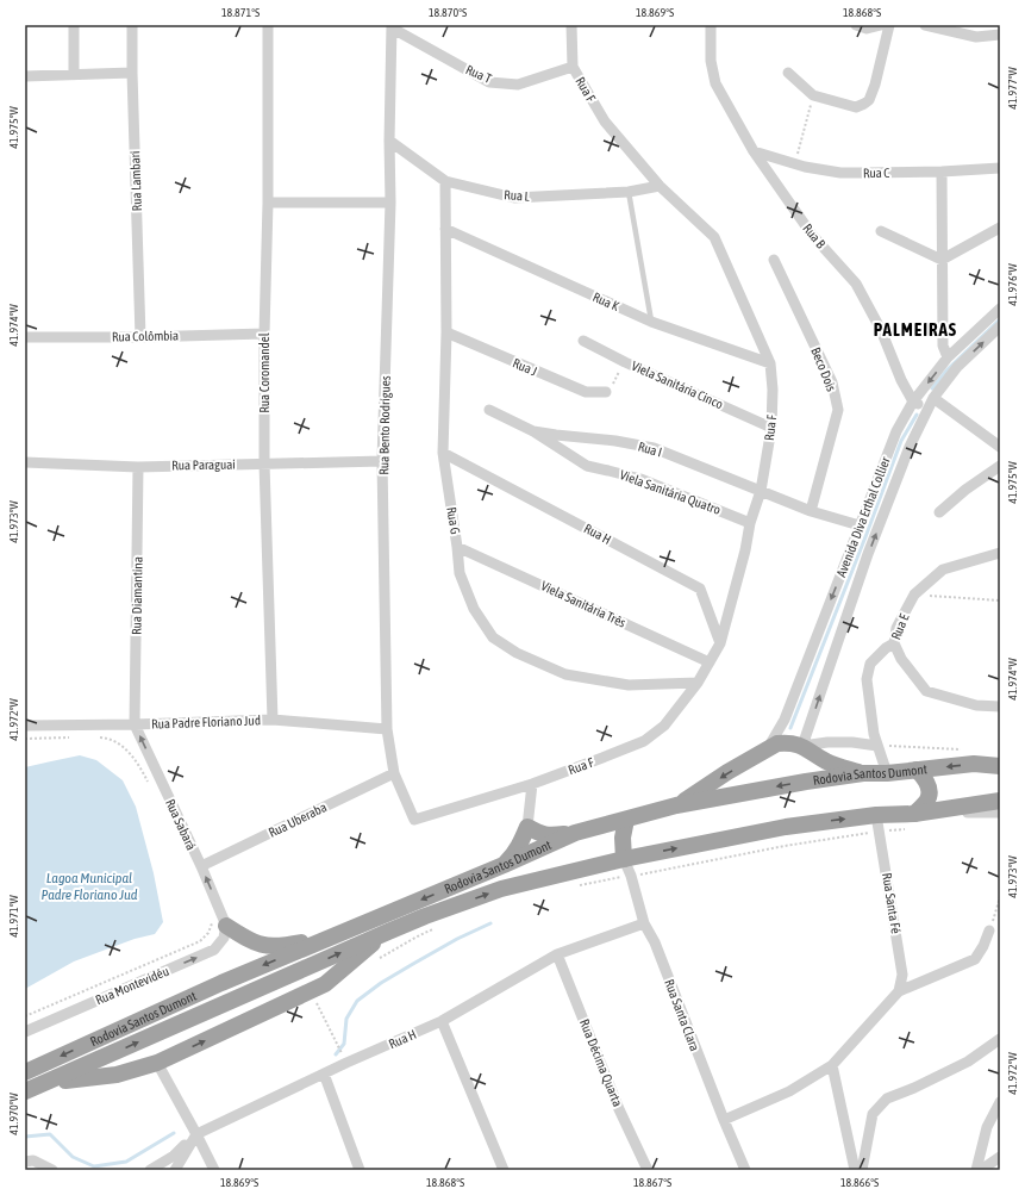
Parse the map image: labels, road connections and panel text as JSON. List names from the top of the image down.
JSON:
{
  "streets": {
    "highway": ["Rodovia Santos Dumont"],
    "street": [
      "Rua T",
      "Rua F",
      "Rua C",
      "Rua Lambari",
      "Rua L",
      "Rua B",
      "Rua K",
      "Rua Colômbia",
      "Rua J",
      "Beco Dois",
      "Rua Coromandel",
      "Viela Sanitária Cinco",
      "Rua Bento Rodrigues",
      "Rua I",
      "Rua Paraguai",
      "Viela Sanitária Quatro",
      "Avenida Diva Erthal Collier",
      "Rua G",
      "Rua H",
      "Rua Diamantina",
      "Viela Sanitária Três",
      "Rua E",
      "Rua Padre Floriano Jud",
      "Rua Uberaba",
      "Rua Sabará",
      "Rua Santa Fé",
      "Rua Montevidéu",
      "Rua Santa Clara",
      "Rua Décima Quarta"
    ]
  },
  "crossings": [
    ["Rua T", "Rua F"],
    ["Rua T", "Rua Bento Rodrigues"],
    ["Rua F", "Rua L"],
    ["Rua F", "Rua K"],
    ["Rua F", "Viela Sanitária Cinco"],
    ["Rua F", "Rua Bento Rodrigues"],
    ["Rua F", "Rua I"],
    ["Rua F", "Viela Sanitária Quatro"],
    ["Rua F", "Rua G"],
    ["Rua F", "Rua H"],
    ["Rua F", "Viela Sanitária Três"],
    ["Rua C", "Rua B"],
    ["Rua Lambari", "Rua Colômbia"],
    ["Rua L", "Rua Bento Rodrigues"],
    ["Rua L", "Rua G"],
    ["Rua B", "Avenida Diva Erthal Collier"],
    ["Rua K", "Rua G"],
    ["Rua Colômbia", "Rua Coromandel"],
    ["Rua J", "Rua G"],
    ["Beco Dois", "Rua I"],
    ["Rua Coromandel", "Rua Paraguai"],
    ["Rua Coromandel", "Rua Padre Floriano Jud"],
    ["Rua Bento Rodrigues", "Rua Paraguai"],
    ["Rua Bento Rodrigues", "Rua Padre Floriano Jud"],
    ["Rua Bento Rodrigues", "Rua Uberaba"],
    ["Rua I", "Viela Sanitária Quatro"],
    ["Rua I", "Avenida Diva Erthal Collier"],
    ["Rua Paraguai", "Rua Diamantina"],
    ["Rua G", "Rua H"],
    ["Rua G", "Viela Sanitária Três"],
    ["Rua H", "Rua Santa Clara"],
    ["Rua H", "Rua Décima Quarta"],
    ["Rua Diamantina", "Rua Padre Floriano Jud"],
    ["Rua Diamantina", "Rua Sabará"],
    ["Rua E", "Rodovia Santos Dumont"],
    ["Rua Padre Floriano Jud", "Rua Sabará"],
    ["Rodovia Santos Dumont", "Rua Santa Fé"],
    ["Rodovia Santos Dumont", "Rua Santa Clara"],
    ["Rua Uberaba", "Rua Sabará"],
    ["Rua Sabará", "Rua Montevidéu"]
  ],
  "one_way": ["Rua Sabará", "Rua Montevidéu"],
  "districts": ["PALMEIRAS"],
  "water": ["Lagoa Municipal Padre Floriano Jud"],
  "coordinates": [
    "18.871°S",
    "18.870°S",
    "18.869°S",
    "18.868°S",
    "41.977°W",
    "41.975°W",
    "41.976°W",
    "41.974°W",
    "41.973°W",
    "41.972°W",
    "41.971°W",
    "41.970°W",
    "18.867°S",
    "18.866°S"
  ]
}
